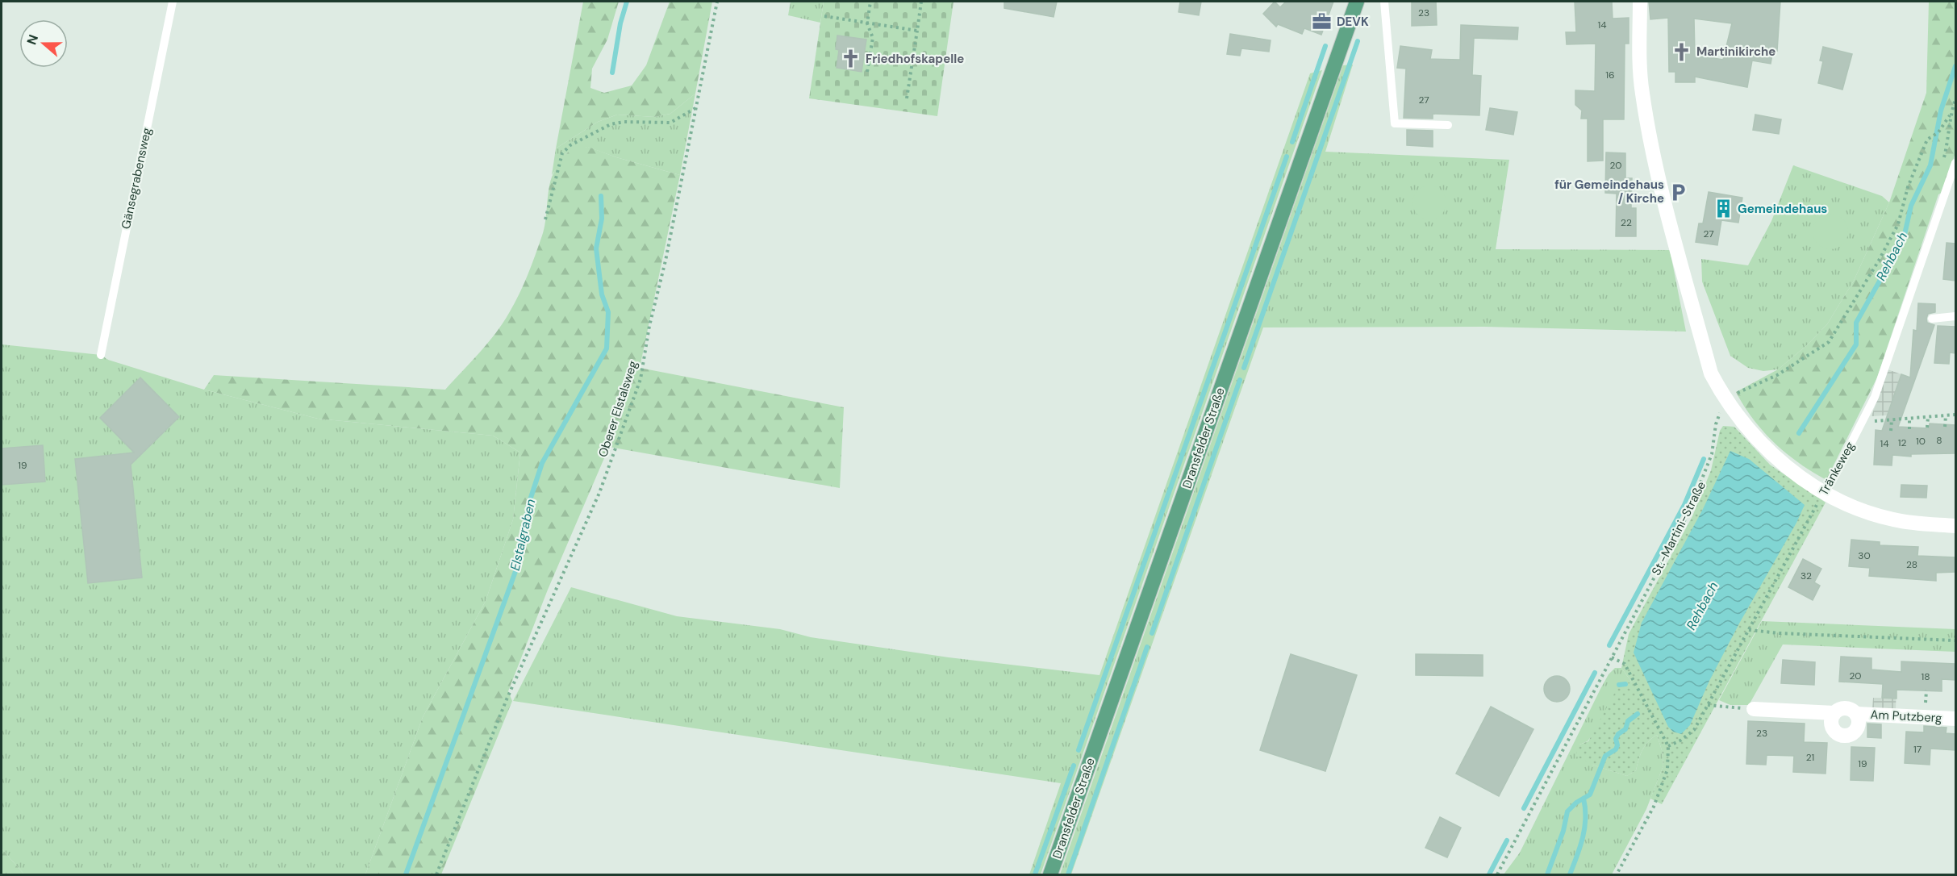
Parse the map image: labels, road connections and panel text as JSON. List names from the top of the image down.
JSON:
{
  "streets": {
    "main road": ["Dransfelder Straße"],
    "street": ["Am Putzberg"],
    "lane": ["Gänsegrabensweg", "Tränkeweg"],
    "path": ["Oberer Elstalsweg", "St.-Martini-Straße"]
  },
  "water": ["Rehbach", "Elstalgraben"],
  "places": {
    "office": ["DEVK"],
    "church": ["Martinikirche", "Friedhofskapelle"],
    "parking": ["für Gemeindehaus / Kirche"],
    "building": ["Gemeindehaus"]
  },
  "house_numbers": [
    "23",
    "14",
    "16",
    "27",
    "20",
    "22",
    "27",
    "8",
    "10",
    "12",
    "14",
    "19",
    "30",
    "28",
    "32",
    "20",
    "18",
    "23",
    "17",
    "21",
    "19"
  ],
  "north": "left"
}
